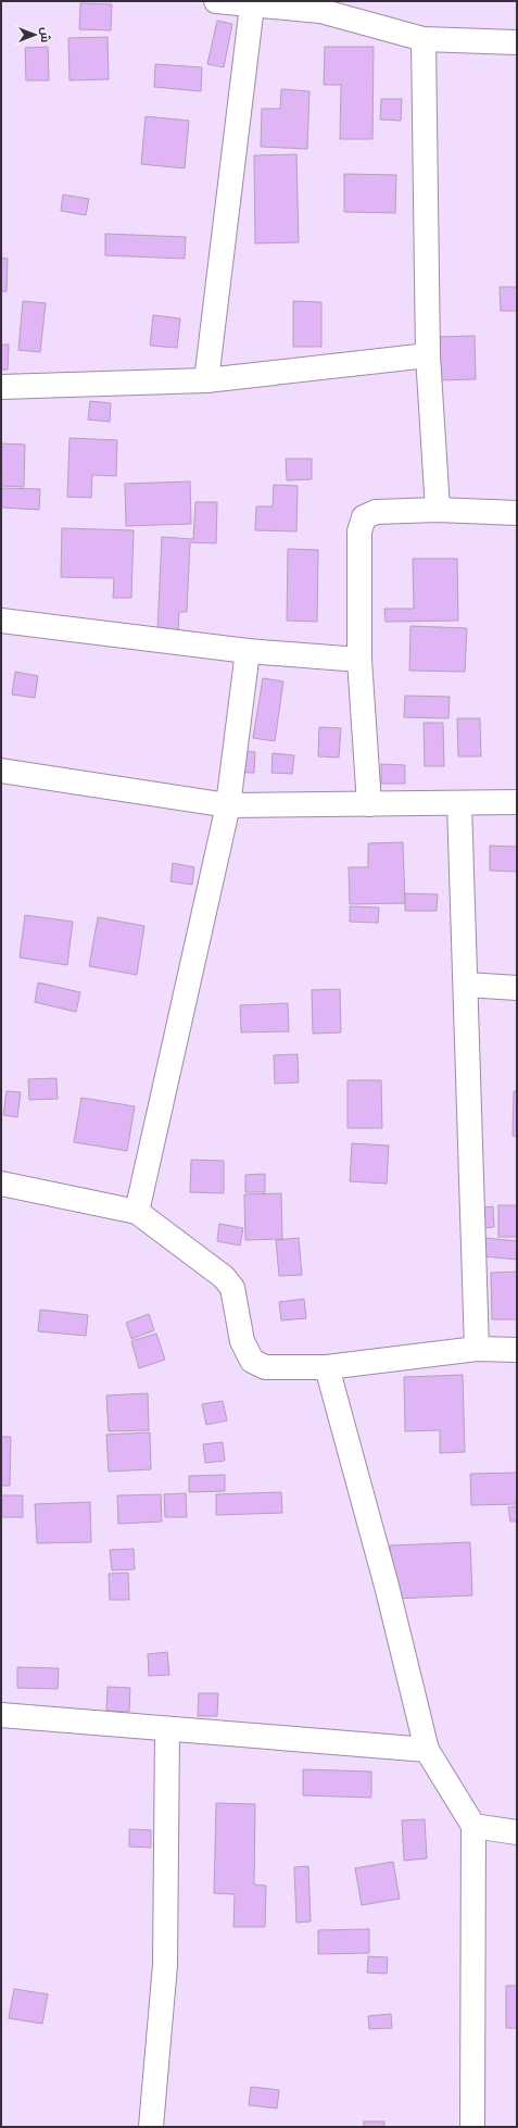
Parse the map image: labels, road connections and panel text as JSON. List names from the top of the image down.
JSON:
{
  "north": "right"
}
